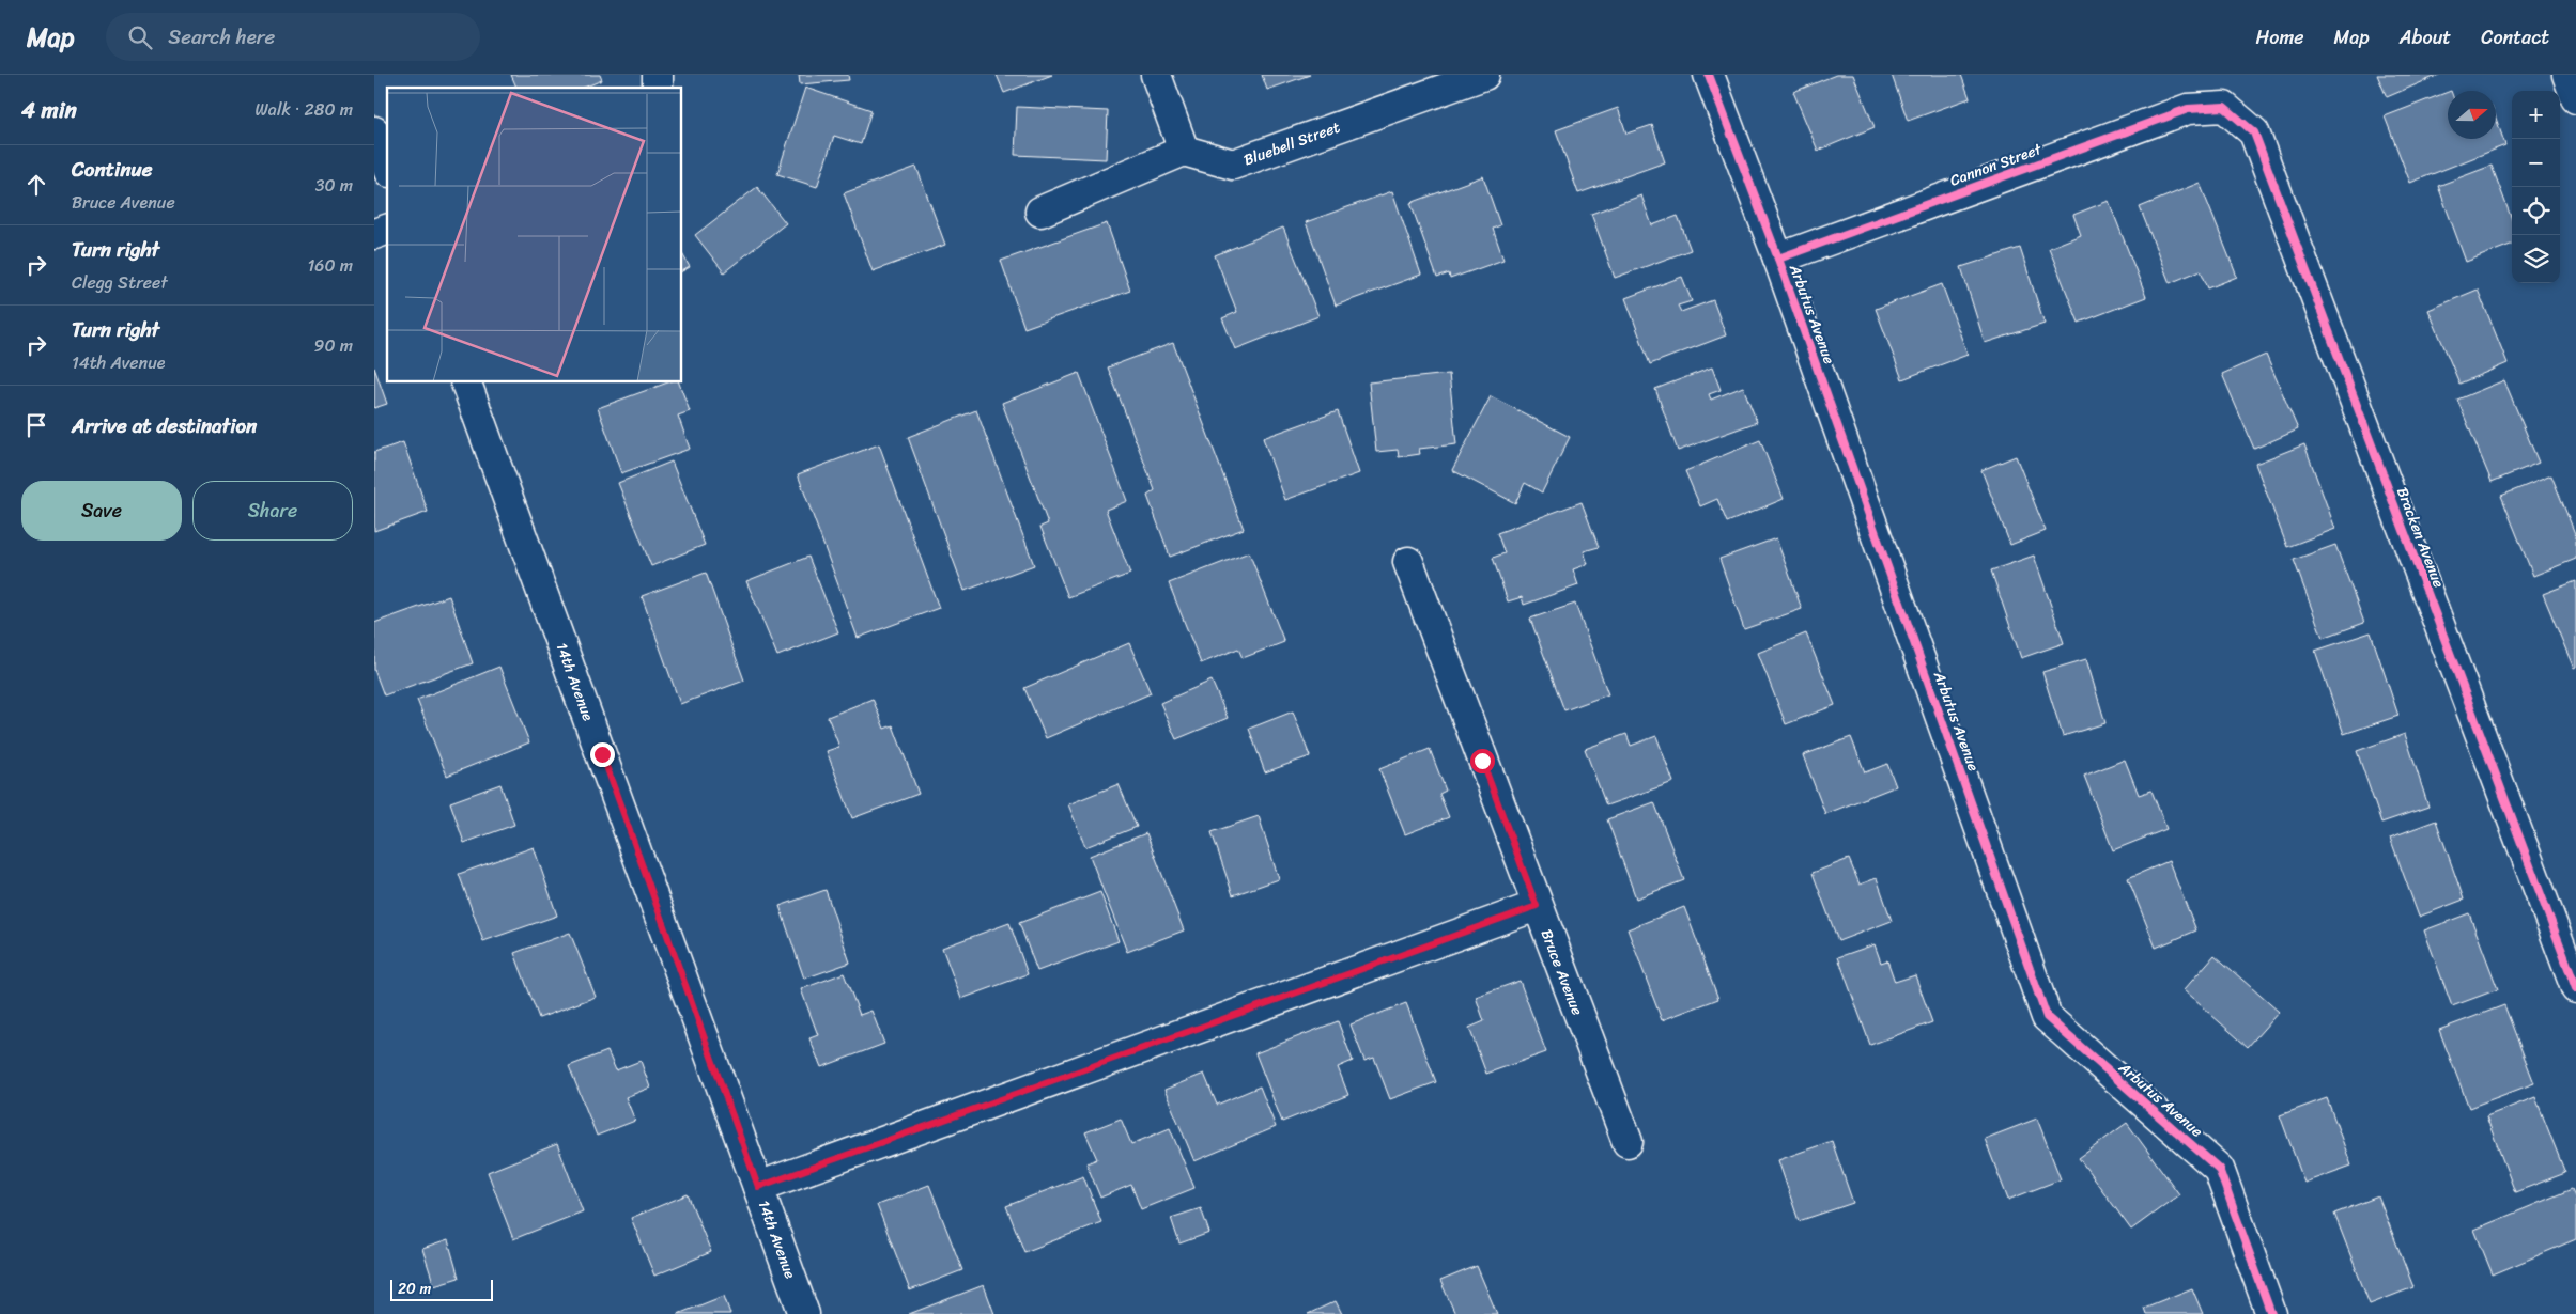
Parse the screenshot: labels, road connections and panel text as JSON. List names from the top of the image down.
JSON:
{
  "streets": {
    "street": [
      "Bluebell Street",
      "Cannon Street",
      "Arbutus Avenue",
      "Bracken Avenue",
      "14th Avenue",
      "Bruce Avenue"
    ]
  },
  "crossings": [
    ["Cannon Street", "Arbutus Avenue"],
    ["Cannon Street", "Bracken Avenue"]
  ],
  "scale_bar": "20 m",
  "north": "right",
  "page": {
    "header": "Map",
    "search": "Search here",
    "nav": [
      "Home",
      "Map",
      "About",
      "Contact"
    ],
    "heading": ["4 min", "Walk · 280 m"],
    "map_buttons": ["+", "−"],
    "list": [
      ["Continue", "Bruce Avenue", "30 m"],
      ["Turn right", "Clegg Street", "160 m"],
      ["Turn right", "14th Avenue", "90 m"],
      "Arrive at destination"
    ],
    "buttons": ["Save", "Share"],
    "scale": "20 m"
  }
}
